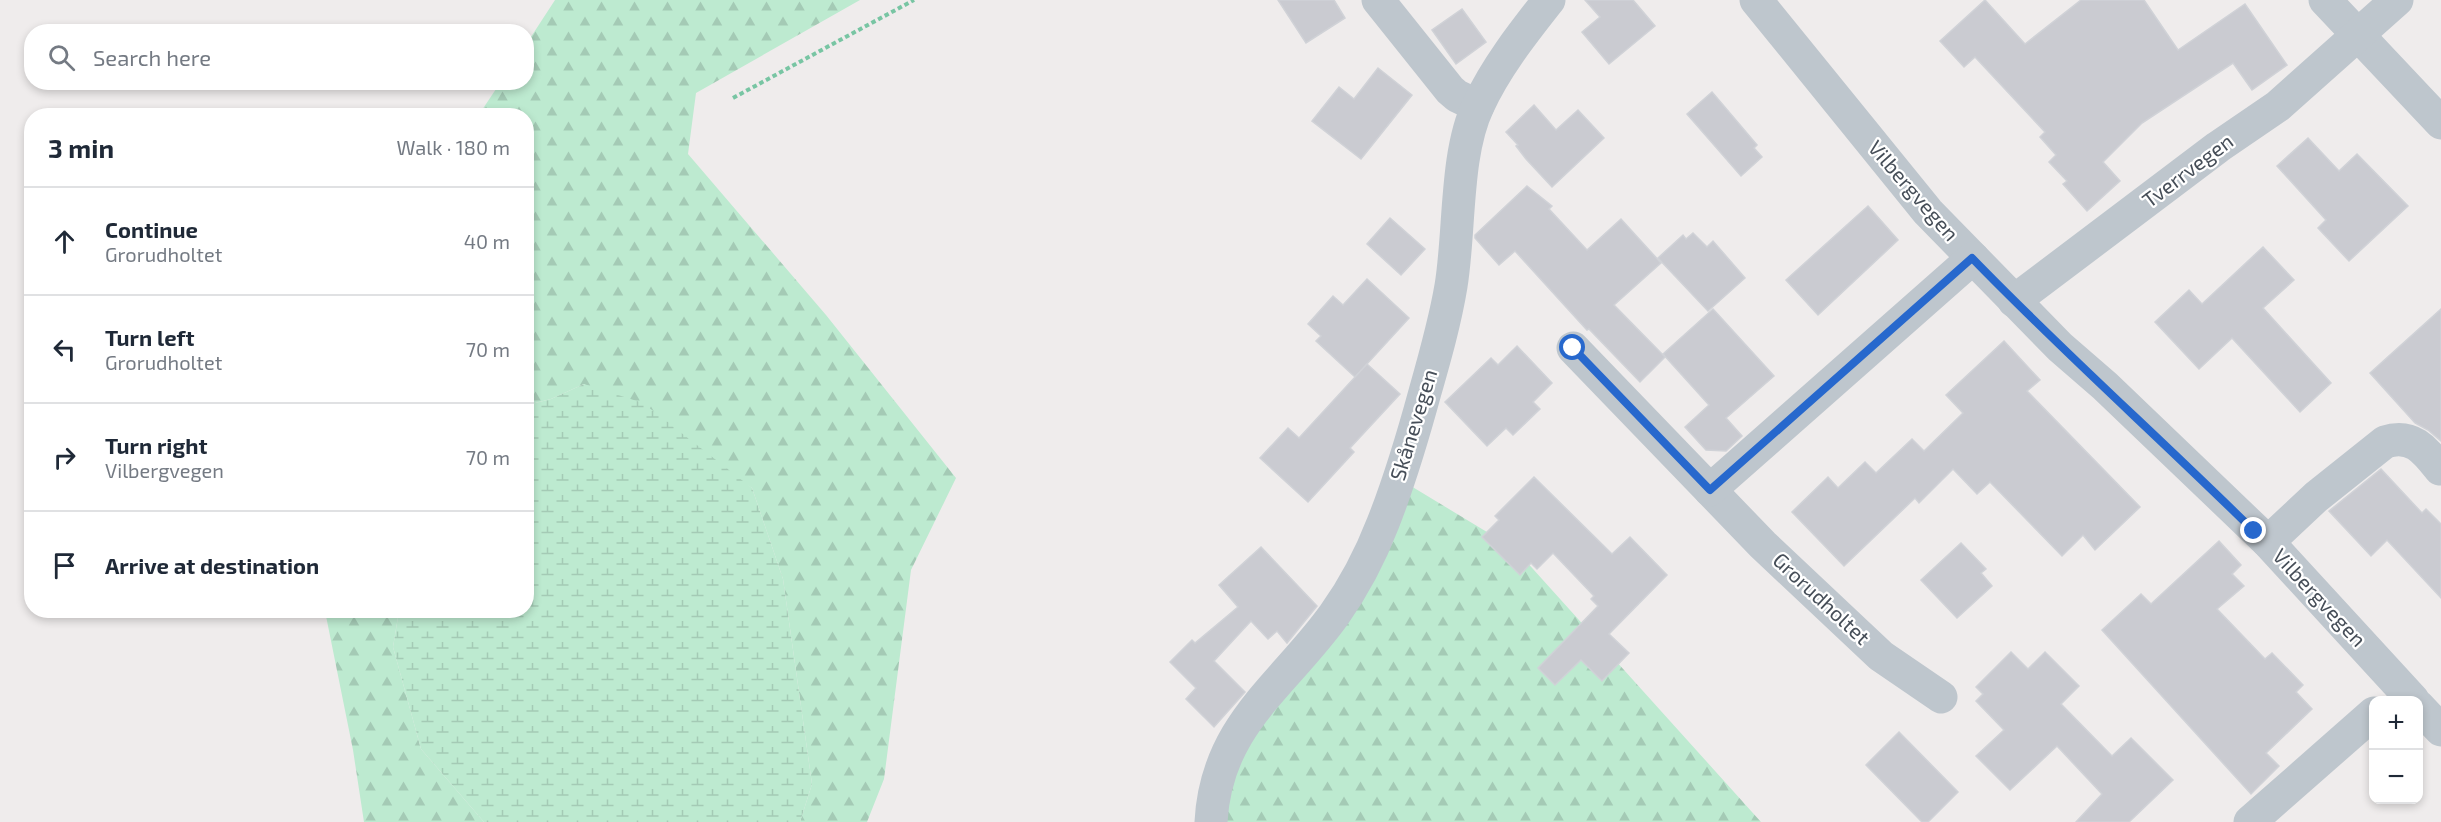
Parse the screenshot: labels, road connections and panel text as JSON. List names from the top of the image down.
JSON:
{
  "streets": {
    "street": [
      "Tverrvegen",
      "Vilbergvegen",
      "Skånevegen",
      "Grorudholtet"
    ]
  },
  "crossings": [
    ["Tverrvegen", "Vilbergvegen"]
  ],
  "page": {
    "search": "Search here",
    "heading": ["3 min", "Walk · 180 m"],
    "list": [
      ["Continue", "Grorudholtet", "40 m"],
      ["Turn left", "Grorudholtet", "70 m"],
      ["Turn right", "Vilbergvegen", "70 m"],
      "Arrive at destination"
    ],
    "map_buttons": ["+", "−"]
  }
}
